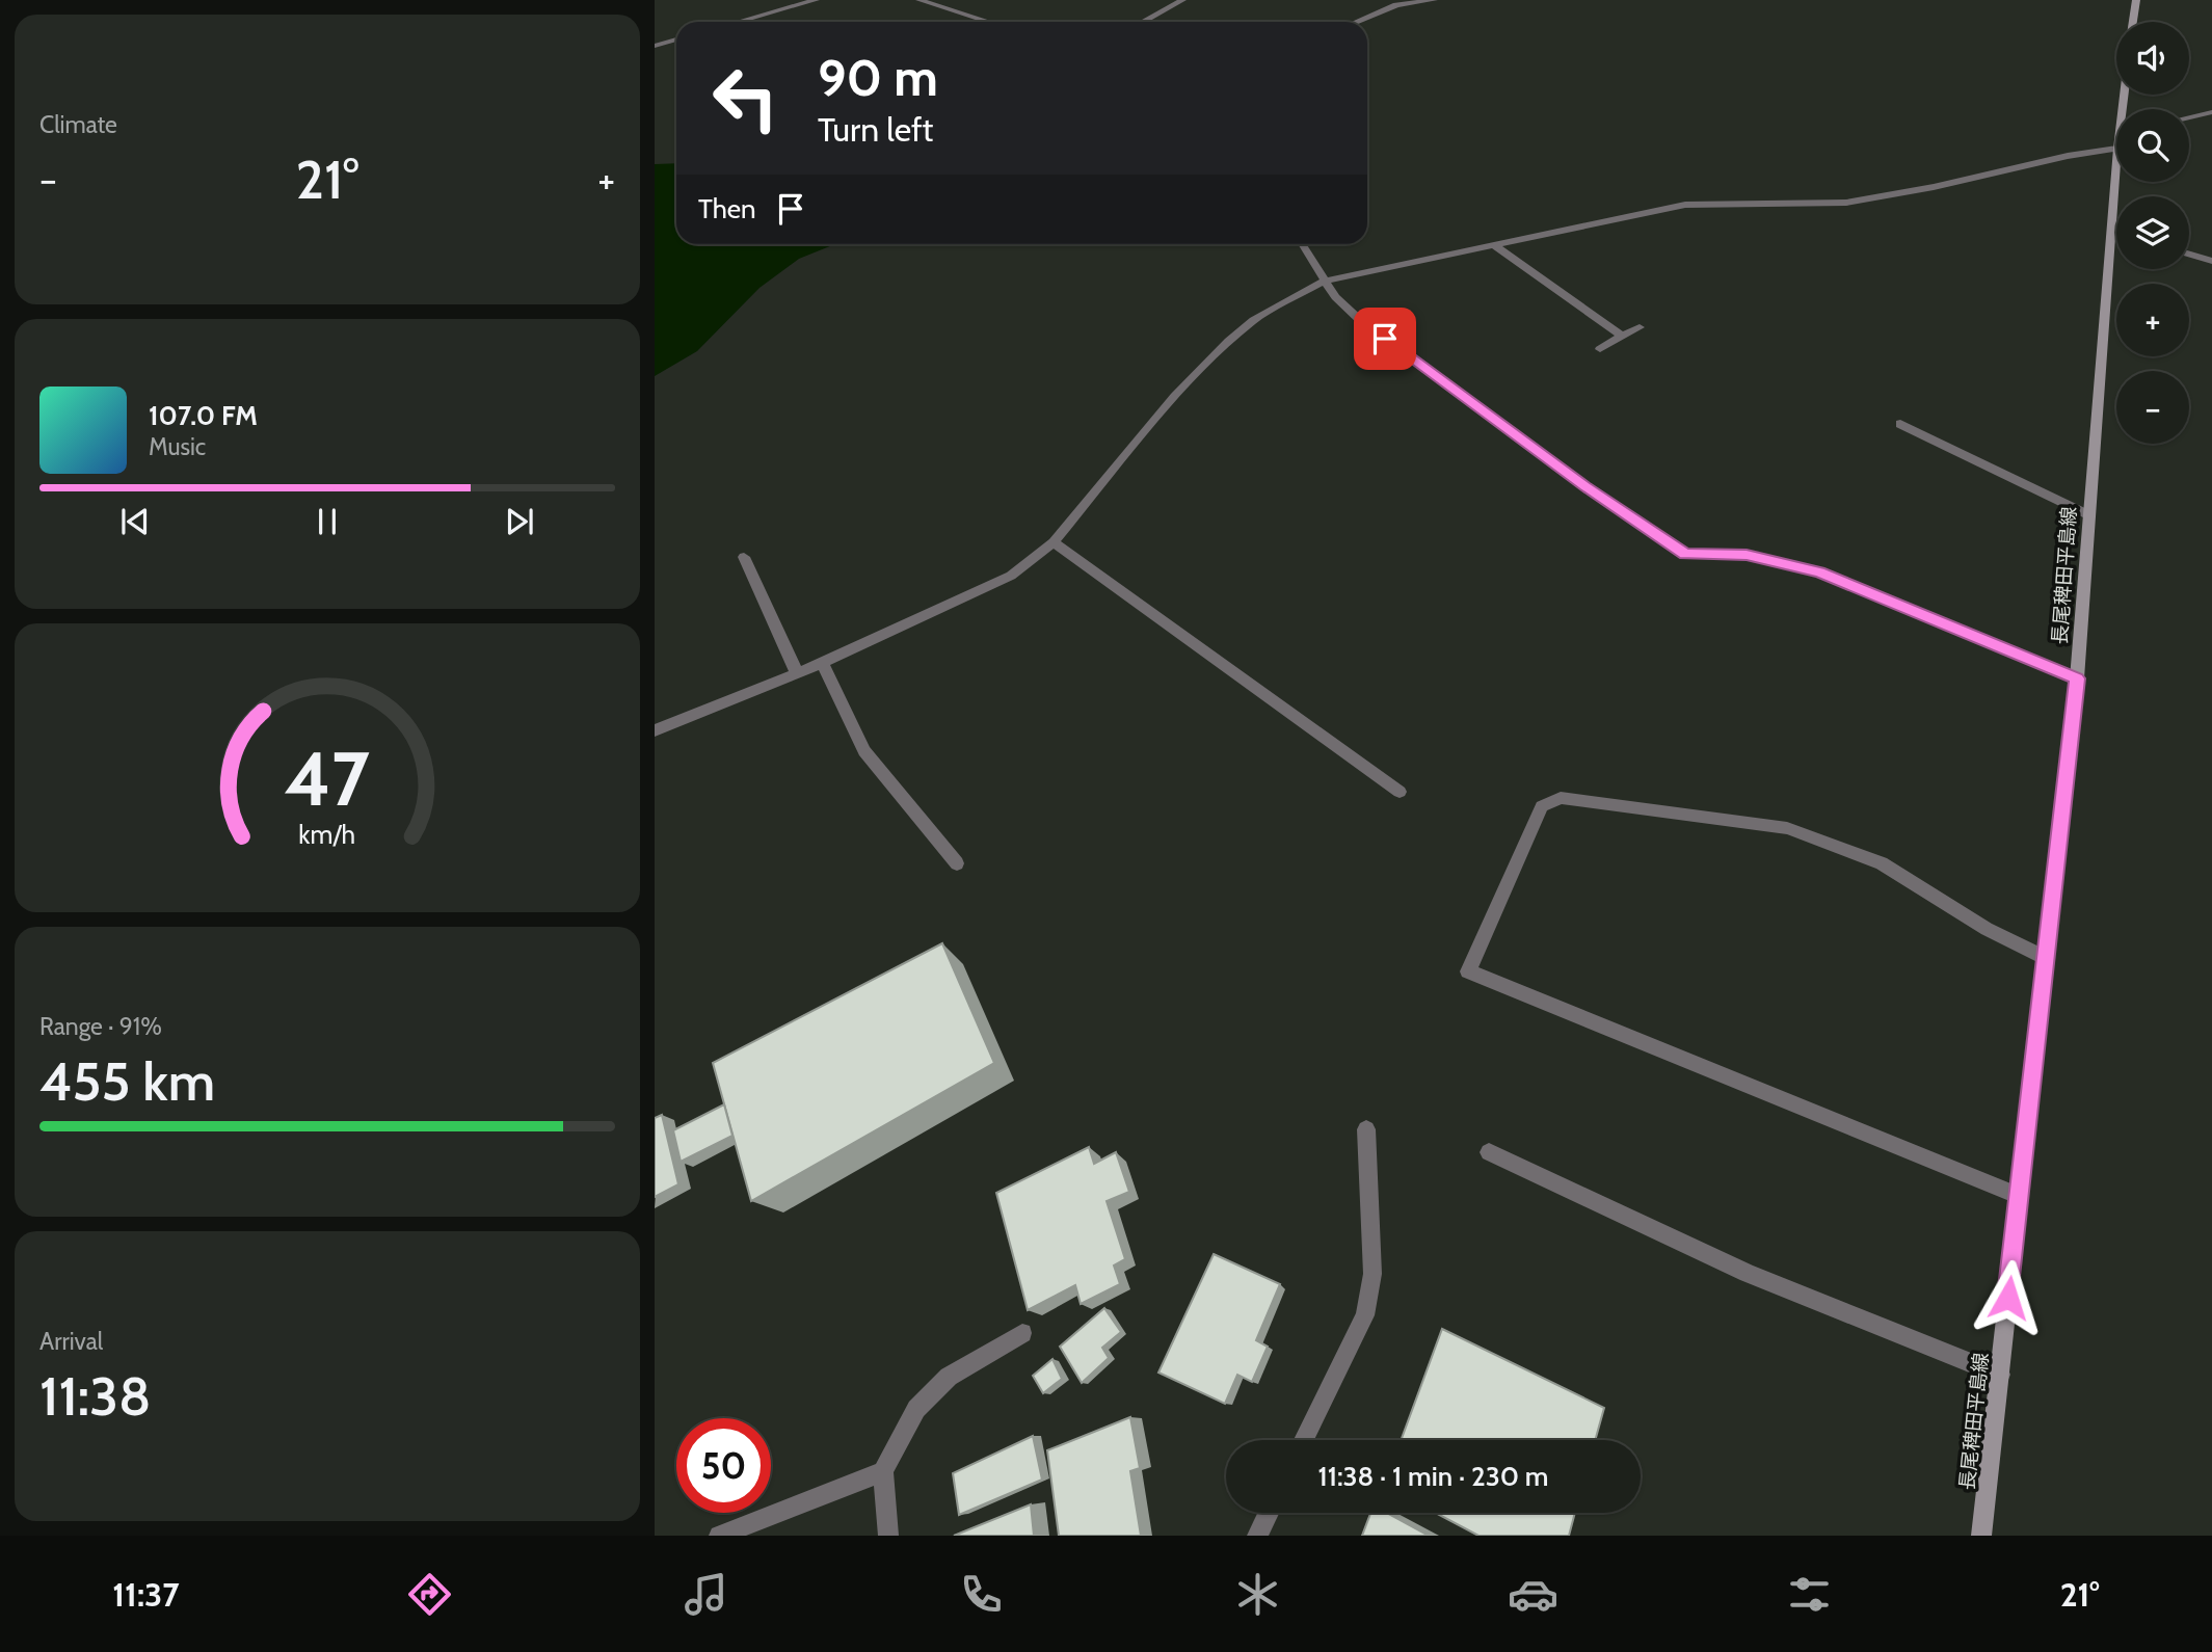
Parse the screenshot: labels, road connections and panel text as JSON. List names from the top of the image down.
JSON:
{
  "streets": {
    "main road": ["長尾稗田平島線"]
  },
  "page": {
    "tile": [
      "Climate",
      ["Range · 91%", "455 km"],
      ["Arrival", "11:38"]
    ],
    "map_buttons": ["+", "−"],
    "turn": ["90 m", "Turn left"],
    "heat": ["−", "21°", "+"],
    "then": "Then",
    "song": ["107.0 FM", "Music"],
    "limit": "50",
    "trip": "11:38 · 1 min · 230 m",
    "tabs": ["11:37", "21°"],
    "gauge": ["47", "km/h"]
  }
}
